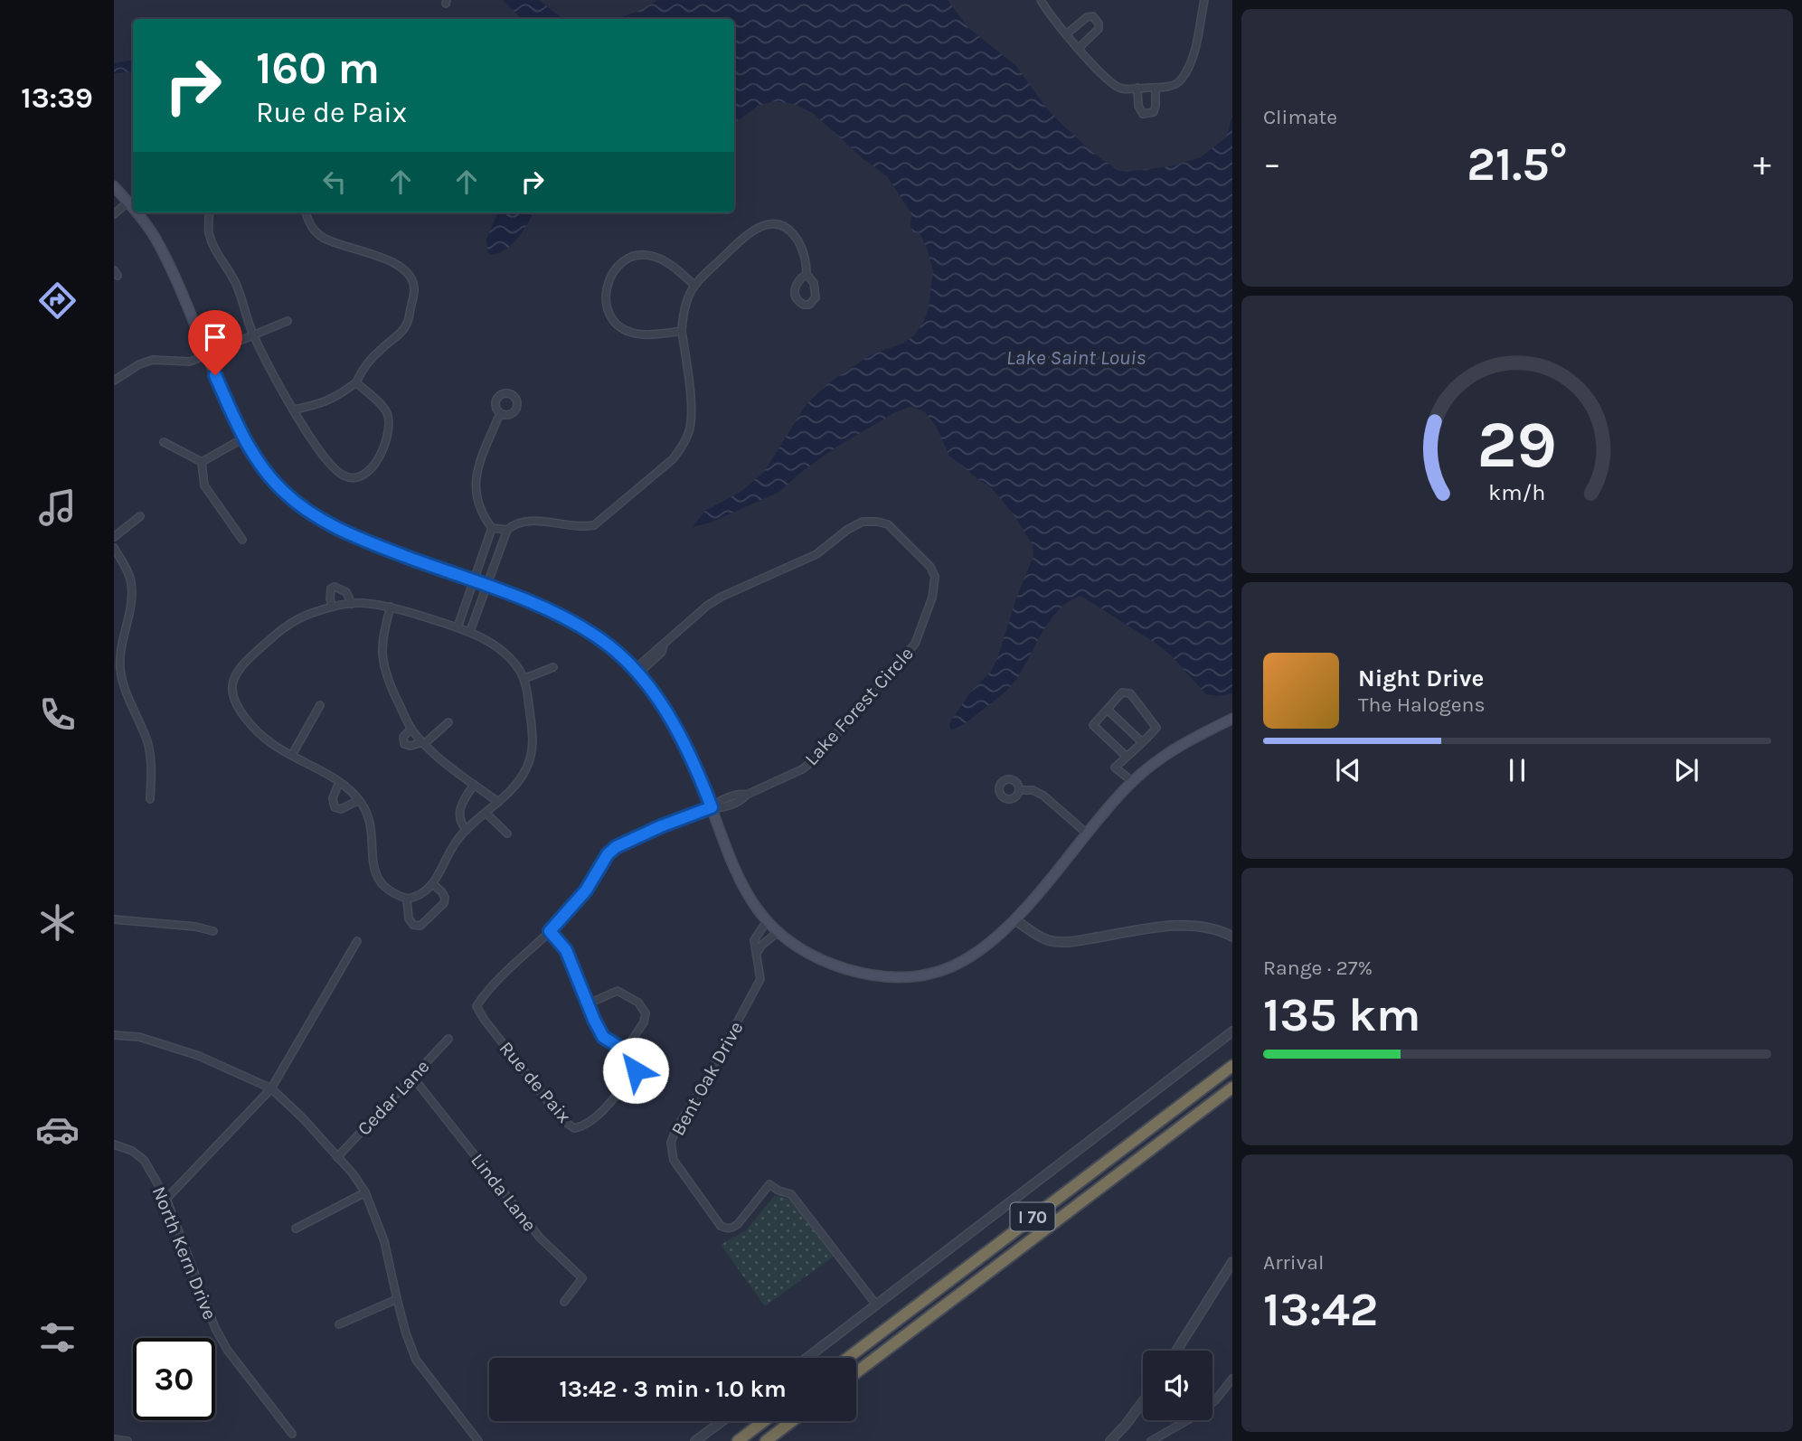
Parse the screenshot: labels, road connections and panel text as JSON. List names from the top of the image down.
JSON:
{
  "streets": {
    "highway": ["I 70"],
    "street": [
      "Lake Forest Circle",
      "Bent Oak Drive",
      "Rue de Paix",
      "Cedar Lane",
      "Linda Lane",
      "North Kern Drive"
    ]
  },
  "crossings": [
    ["Lake Forest Circle", "Rue de Paix"],
    ["Cedar Lane", "Linda Lane"]
  ],
  "water": ["Lake Saint Louis"],
  "page": {
    "tabs": "13:39",
    "tile": [
      "Climate",
      ["Range · 27%", "135 km"],
      ["Arrival", "13:42"]
    ],
    "turn": ["160 m", "Rue de Paix"],
    "heat": ["−", "21.5°", "+"],
    "song": ["Night Drive", "The Halogens"],
    "limit": "30",
    "trip": "13:42 · 3 min · 1.0 km",
    "gauge": ["29", "km/h"]
  }
}
